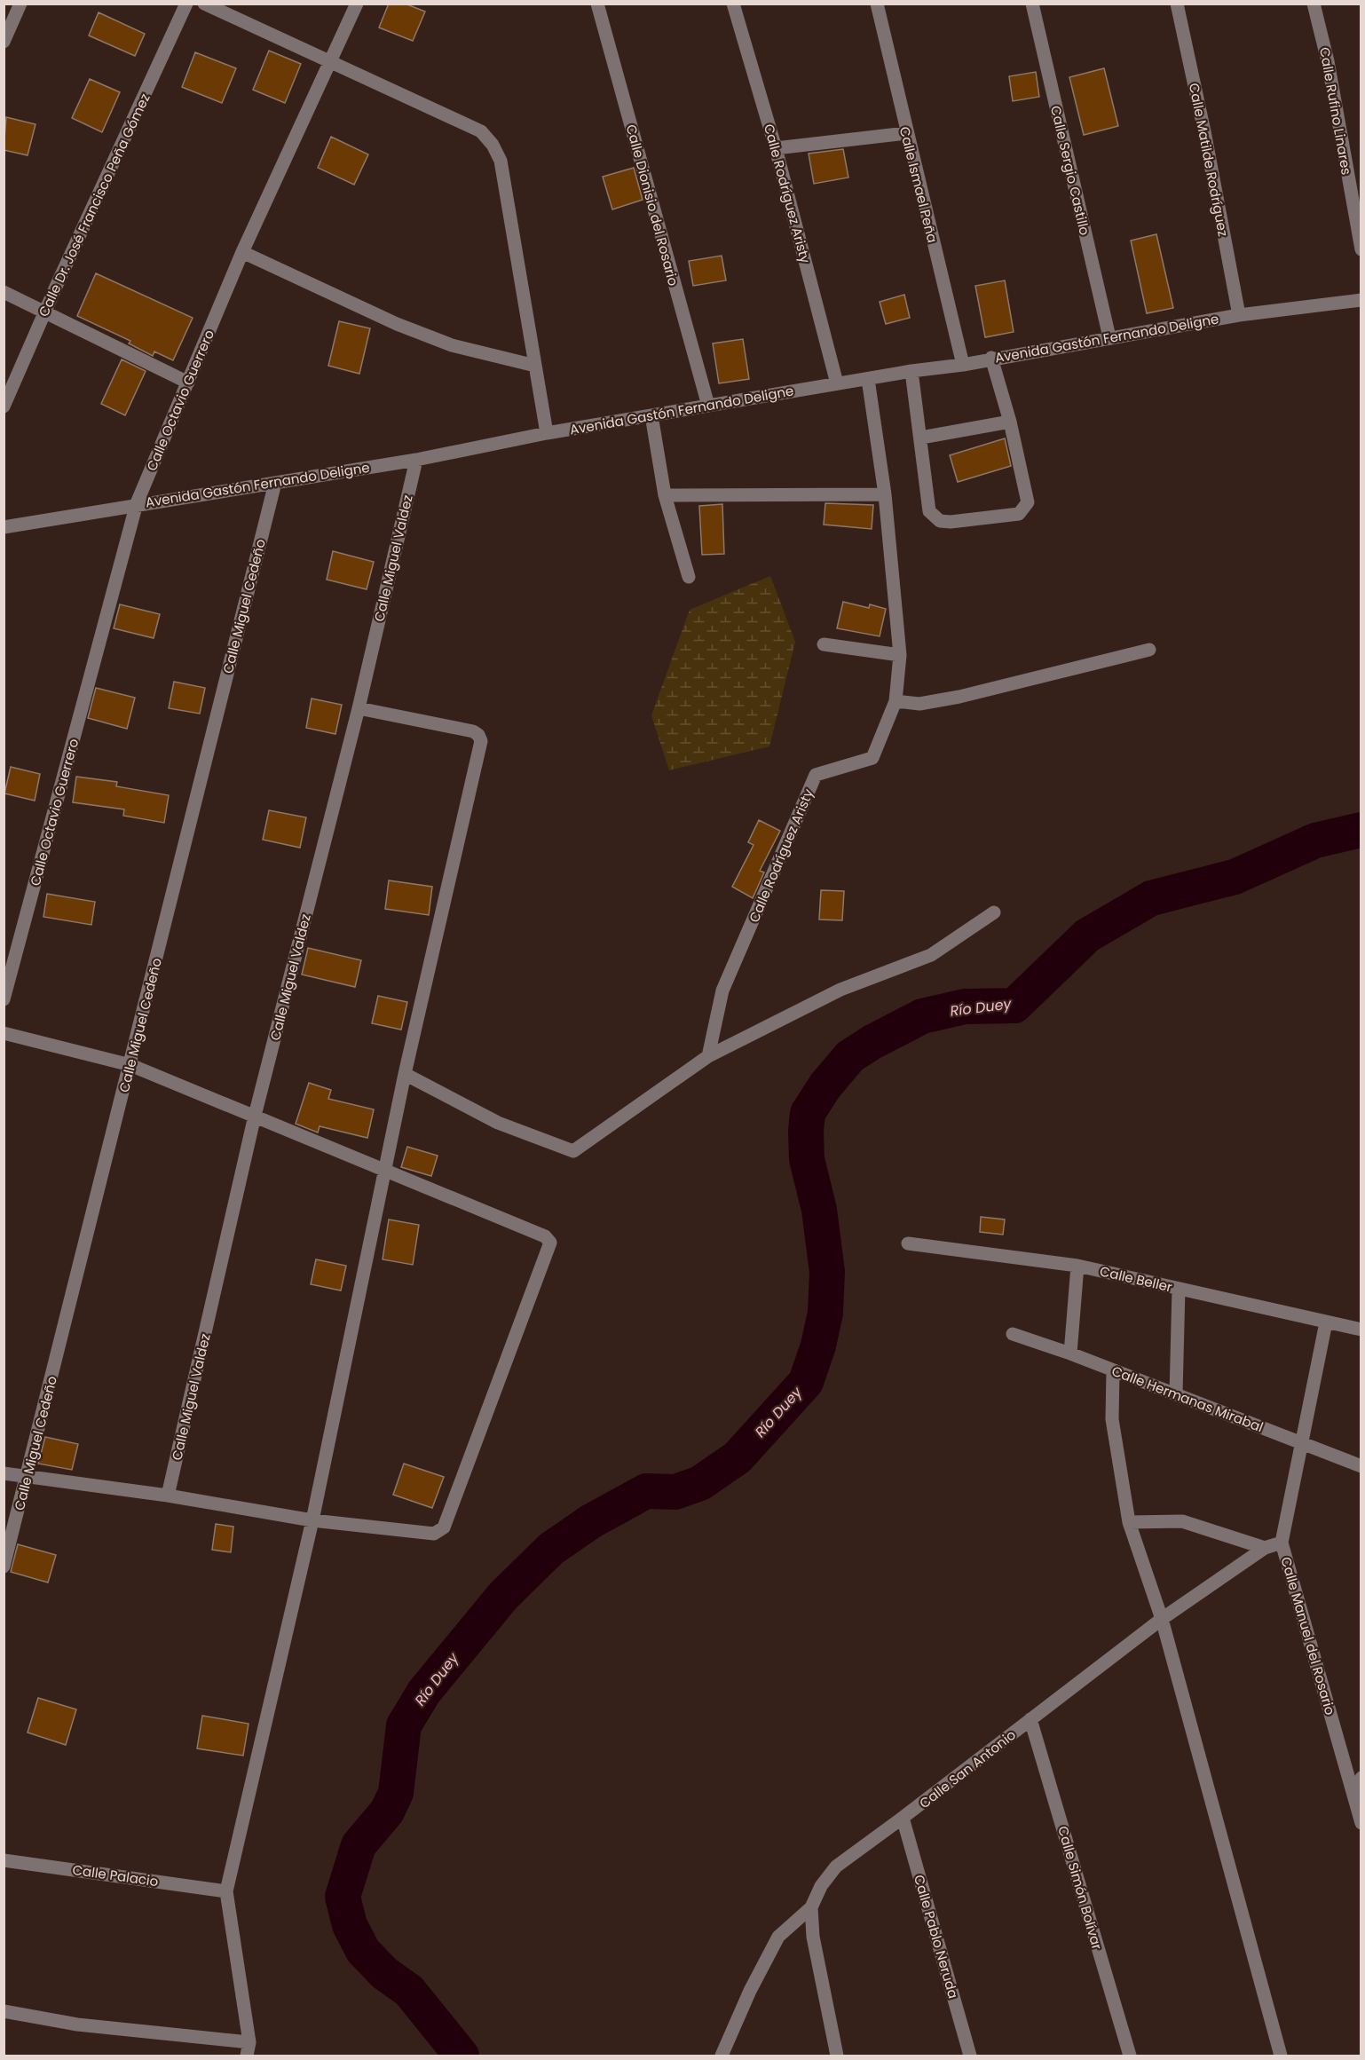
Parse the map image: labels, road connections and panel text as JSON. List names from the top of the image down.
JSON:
{
  "streets": {
    "street": [
      "Calle Rufino Linares",
      "Calle Matilde Rodríguez",
      "Calle Sergio Castillo",
      "Calle Ismael Peña",
      "Calle Rodríguez Aristy",
      "Calle Dr. José Francisco Peña Gómez",
      "Calle Dionisio del Rosario",
      "Avenida Gastón Fernando Deligne",
      "Calle Octavio Guerrero",
      "Calle Miguel Valdez",
      "Calle Miguel Cedeño",
      "Calle Beller",
      "Calle Hermanas Mirabal",
      "Calle Manuel del Rosario",
      "Calle San Antonio",
      "Calle Palacio",
      "Calle Simón Bolívar",
      "Calle Pablo Neruda"
    ]
  },
  "crossings": [
    ["Calle Matilde Rodríguez", "Avenida Gastón Fernando Deligne"],
    ["Calle Sergio Castillo", "Avenida Gastón Fernando Deligne"],
    ["Calle Ismael Peña", "Avenida Gastón Fernando Deligne"],
    ["Calle Rodríguez Aristy", "Avenida Gastón Fernando Deligne"],
    ["Calle Dionisio del Rosario", "Avenida Gastón Fernando Deligne"],
    ["Avenida Gastón Fernando Deligne", "Calle Octavio Guerrero"],
    ["Avenida Gastón Fernando Deligne", "Calle Miguel Valdez"],
    ["Avenida Gastón Fernando Deligne", "Calle Miguel Cedeño"],
    ["Calle Beller", "Calle Manuel del Rosario"],
    ["Calle Hermanas Mirabal", "Calle Manuel del Rosario"],
    ["Calle Manuel del Rosario", "Calle San Antonio"],
    ["Calle San Antonio", "Calle Simón Bolívar"],
    ["Calle San Antonio", "Calle Pablo Neruda"]
  ],
  "water": ["Río Duey"]
}
